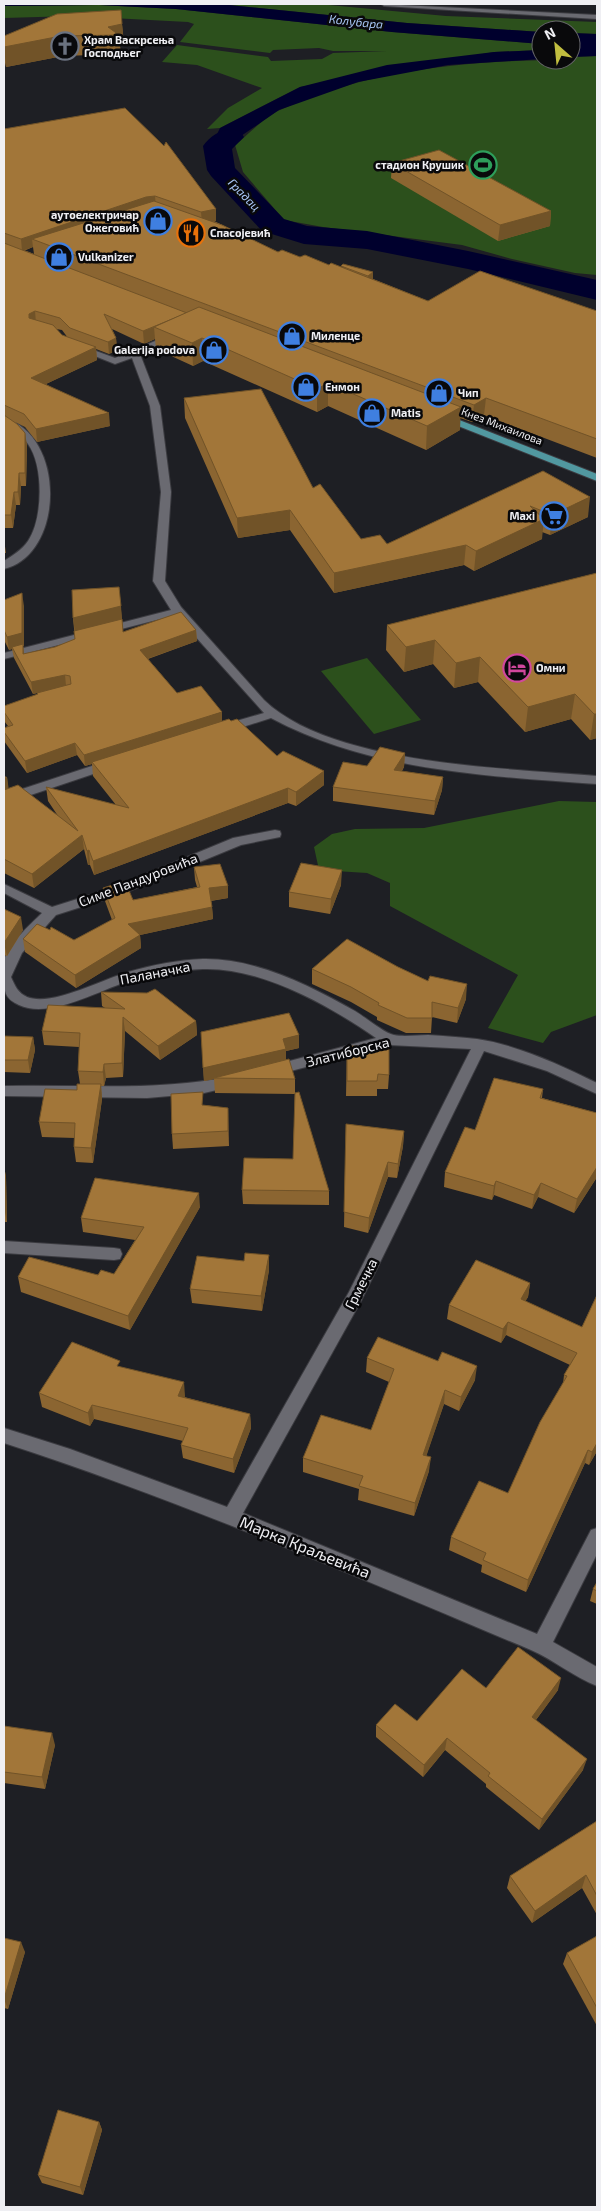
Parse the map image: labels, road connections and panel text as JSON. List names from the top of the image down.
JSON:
{
  "streets": {
    "main road": ["Кнез Михаилова"],
    "street": [
      "Симе Пандуровића",
      "Паланачка",
      "Златиборска",
      "Грмечка",
      "Марка Краљевића"
    ]
  },
  "crossings": [
    ["Симе Пандуровића", "Паланачка"],
    ["Паланачка", "Златиборска"],
    ["Златиборска", "Грмечка"],
    ["Грмечка", "Марка Краљевића"]
  ],
  "water": ["Колубара", "Градац"],
  "places": {
    "church": ["Храм Васкрсења Господњег"],
    "sports": ["стадион Крушик"],
    "shop": [
      "аутоелектричар Ожеговић",
      "Vulkanizer",
      "Миленце",
      "Galerija podova",
      "Енмон",
      "Чип",
      "Matis"
    ],
    "restaurant": ["Спасојевић"],
    "supermarket": ["Maxi"],
    "hotel": ["Омни"]
  },
  "north": "top left"
}
